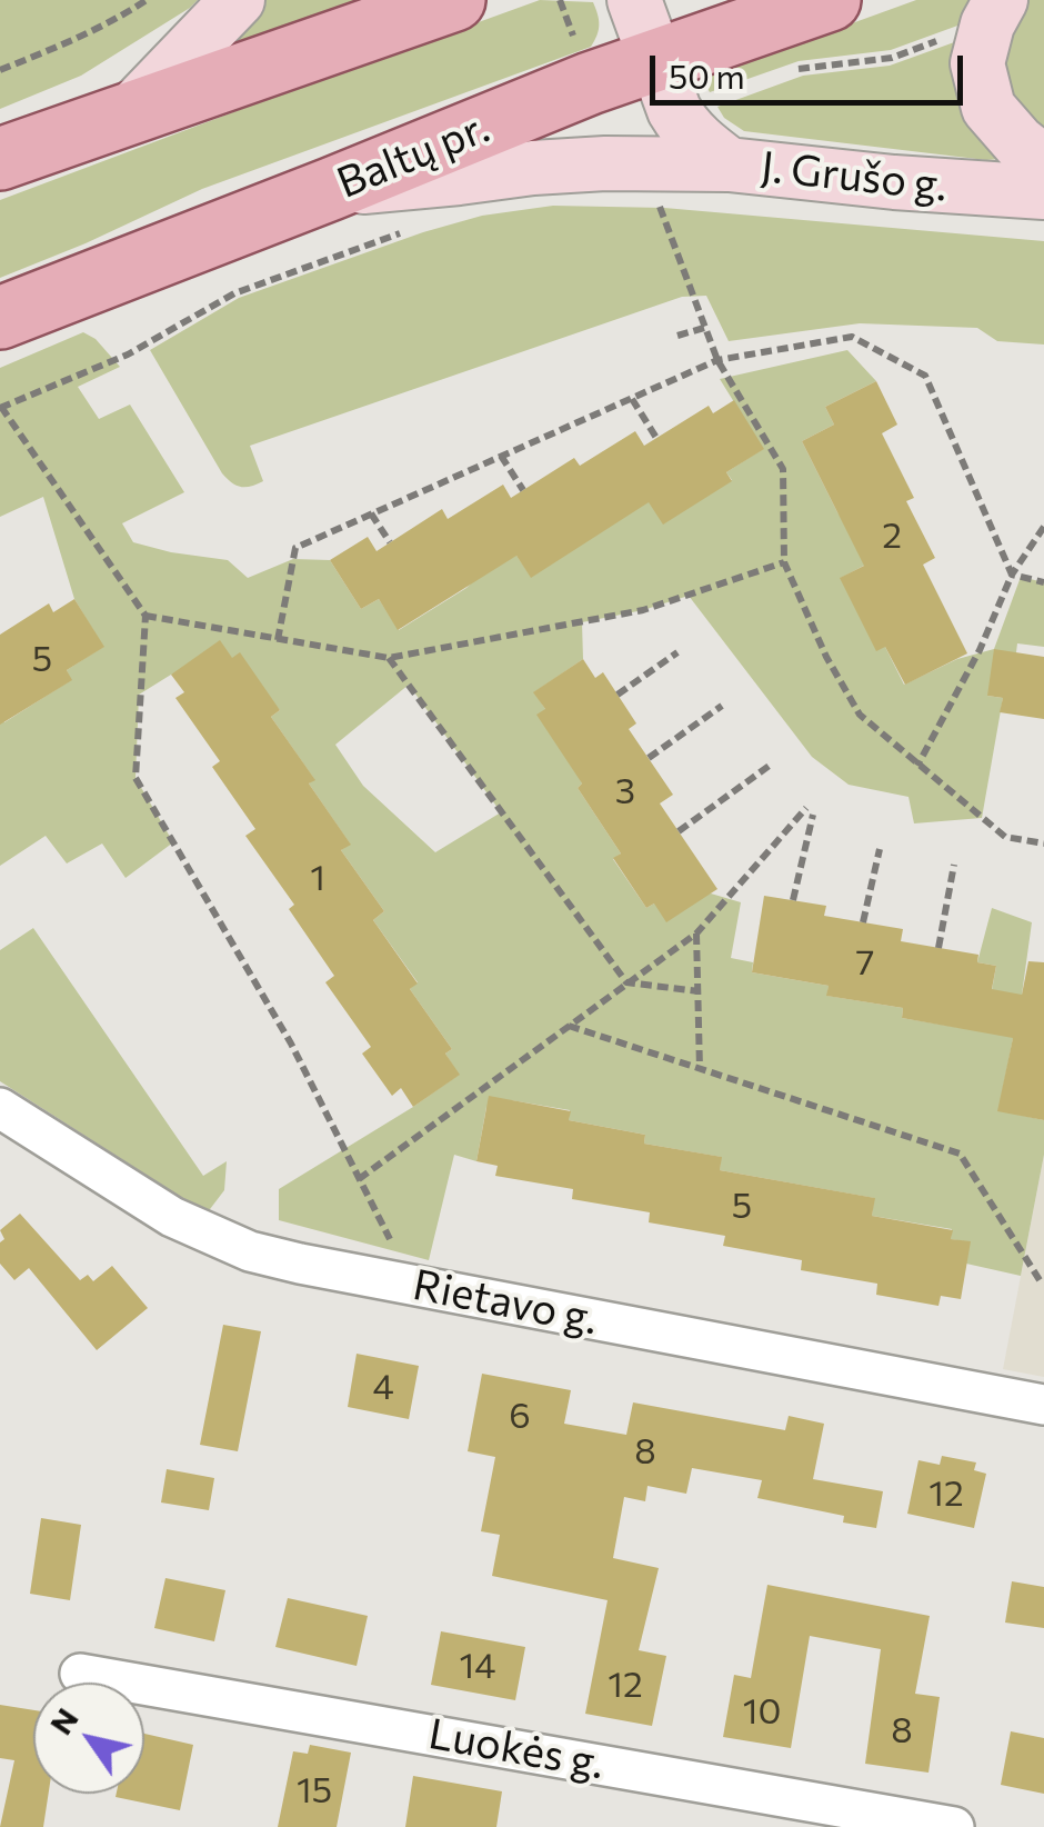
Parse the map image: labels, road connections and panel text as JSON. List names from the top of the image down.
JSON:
{
  "streets": {
    "main road": ["Baltų pr.", "J. Grušo g."],
    "street": ["Rietavo g.", "Luokės g."]
  },
  "crossings": [
    ["Baltų pr.", "J. Grušo g."]
  ],
  "house_numbers": [
    "2",
    "5",
    "3",
    "1",
    "7",
    "5",
    "4",
    "6",
    "8",
    "12",
    "14",
    "12",
    "10",
    "8",
    "15"
  ],
  "scale_bar": "50 m",
  "north": "top left"
}
